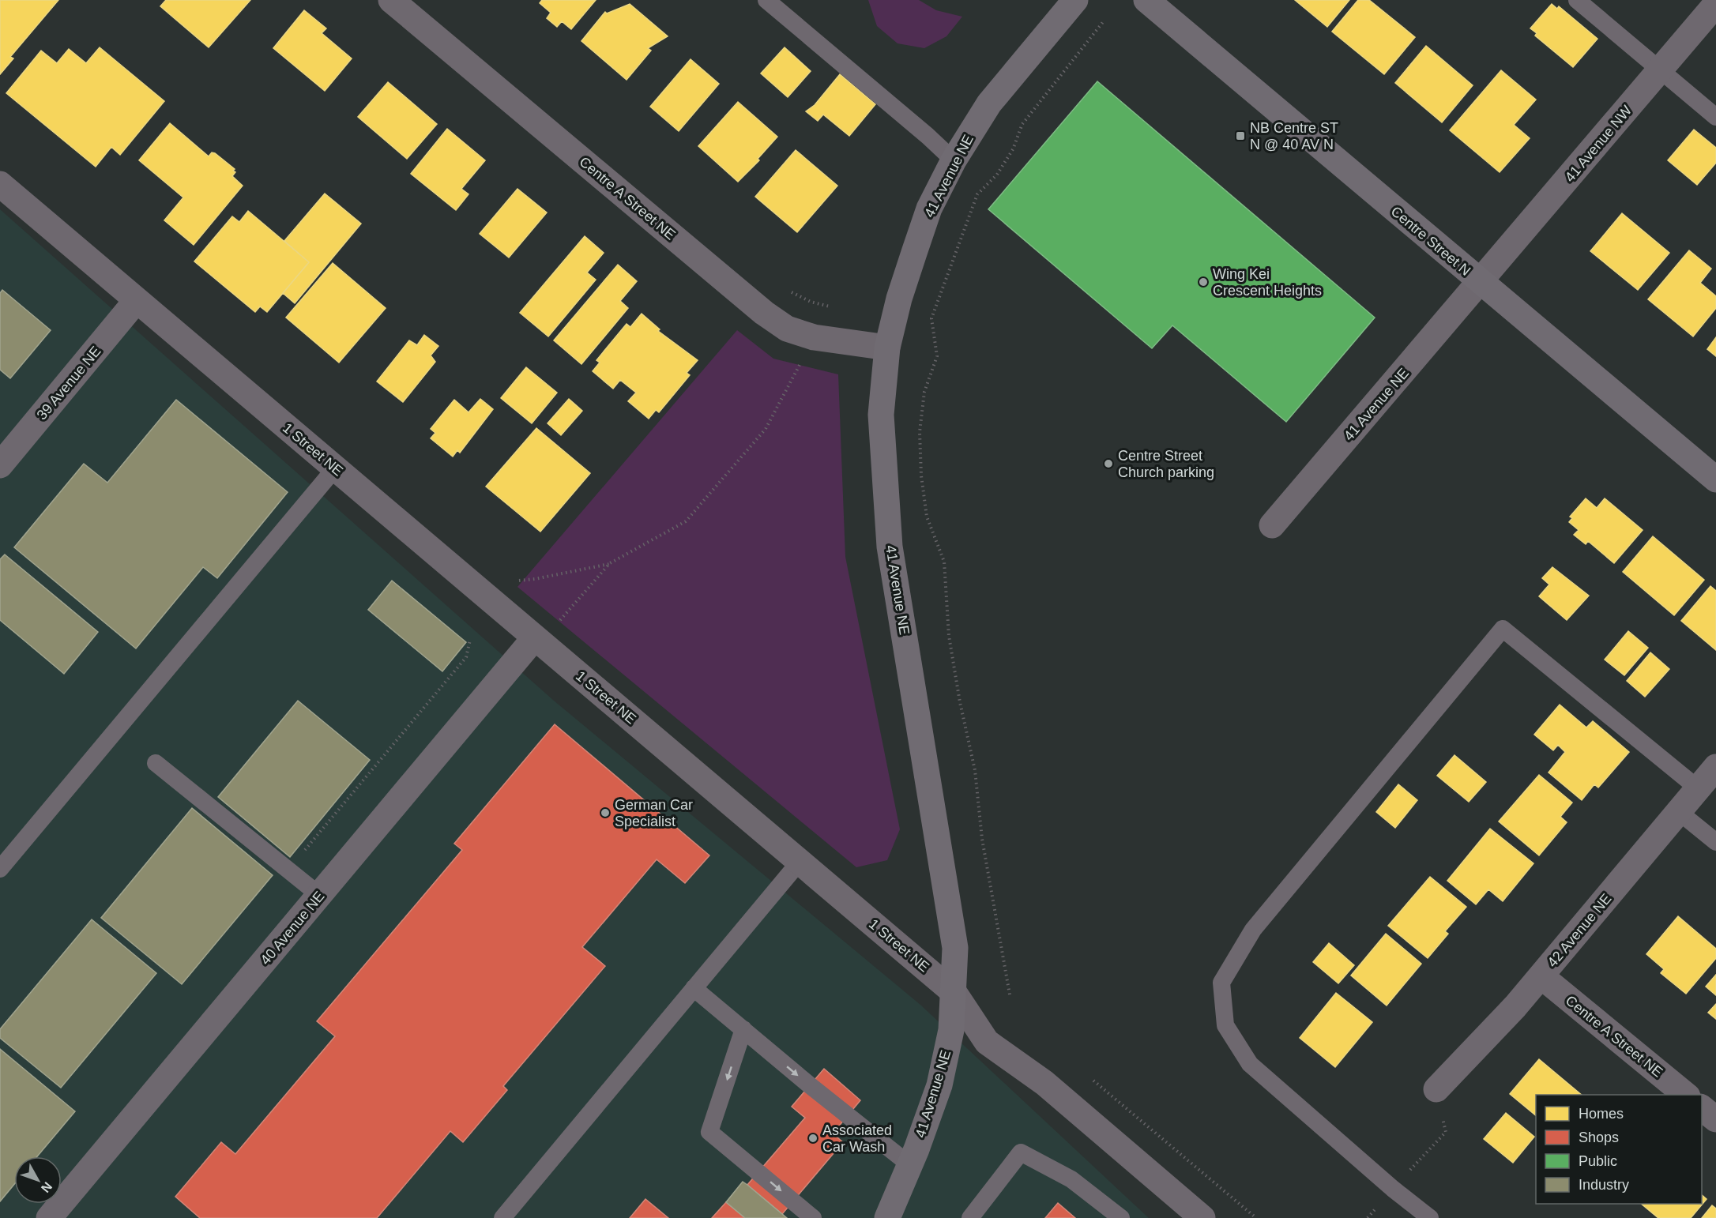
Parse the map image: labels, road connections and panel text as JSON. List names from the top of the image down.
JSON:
{
  "streets": {
    "street": [
      "41 Avenue NW",
      "41 Avenue NE",
      "Centre A Street NE",
      "Centre Street N",
      "39 Avenue NE",
      "1 Street NE",
      "40 Avenue NE",
      "42 Avenue NE"
    ]
  },
  "crossings": [
    ["41 Avenue NW", "41 Avenue NE"],
    ["41 Avenue NW", "Centre Street N"],
    ["41 Avenue NE", "Centre A Street NE"],
    ["41 Avenue NE", "Centre Street N"],
    ["41 Avenue NE", "1 Street NE"],
    ["Centre A Street NE", "42 Avenue NE"],
    ["39 Avenue NE", "1 Street NE"],
    ["1 Street NE", "40 Avenue NE"]
  ],
  "places": {
    "transit": ["NB Centre ST N @ 40 AV N"],
    "other": [
      "Wing Kei Crescent Heights",
      "Centre Street Church parking",
      "German Car Specialist",
      "Associated Car Wash"
    ]
  },
  "legend": [
    "Homes",
    "Shops",
    "Public",
    "Industry"
  ],
  "north": "bottom right"
}
